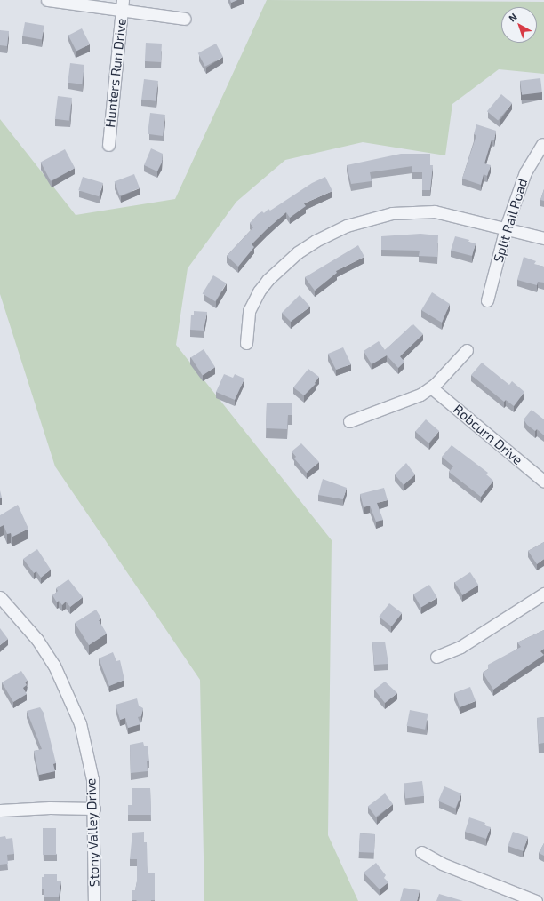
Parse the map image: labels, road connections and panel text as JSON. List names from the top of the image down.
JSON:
{
  "streets": {
    "street": [
      "Hunters Run Drive",
      "Split Rail Road",
      "Robcurn Drive",
      "Stony Valley Drive"
    ]
  },
  "north": "top left"
}
